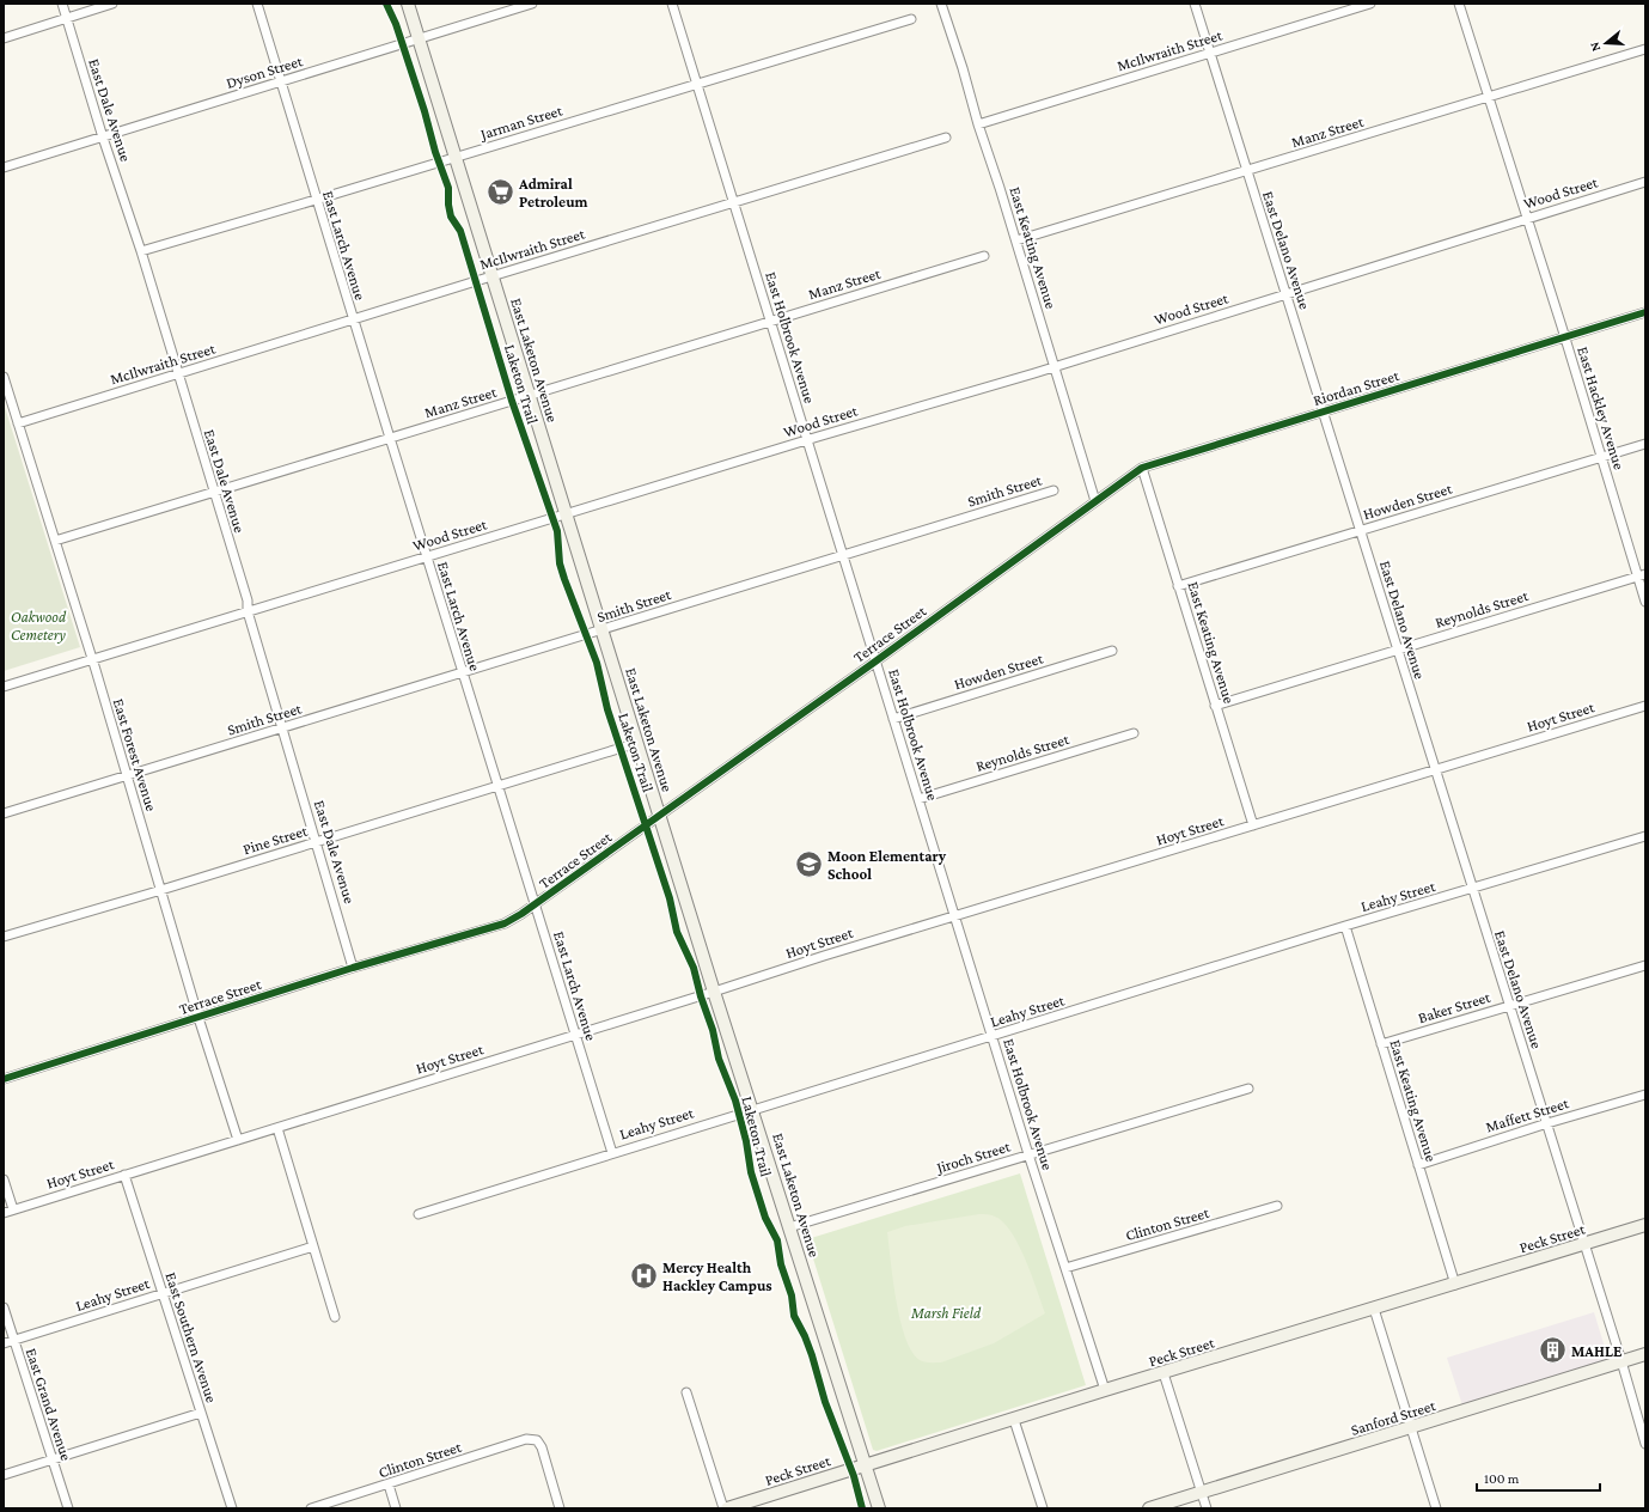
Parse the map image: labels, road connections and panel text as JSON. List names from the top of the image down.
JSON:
{
  "streets": {
    "main road": ["East Laketon Avenue", "Peck Street", "Sanford Street"],
    "street": [
      "McIlwraith Street",
      "Dyson Street",
      "East Dale Avenue",
      "Jarman Street",
      "Manz Street",
      "Wood Street",
      "East Larch Avenue",
      "East Keating Avenue",
      "East Delano Avenue",
      "East Holbrook Avenue",
      "Riordan Street",
      "East Hackley Avenue",
      "Smith Street",
      "Howden Street",
      "Reynolds Street",
      "Terrace Street",
      "Hoyt Street",
      "East Forest Avenue",
      "Pine Street",
      "Leahy Street",
      "Baker Street",
      "Maffett Street",
      "Jiroch Street",
      "Clinton Street",
      "East Southern Avenue",
      "East Grand Avenue"
    ],
    "cycle path": ["Laketon Trail"]
  },
  "crossings": [
    ["McIlwraith Street", "East Dale Avenue"],
    ["McIlwraith Street", "East Larch Avenue"],
    ["McIlwraith Street", "East Keating Avenue"],
    ["McIlwraith Street", "East Delano Avenue"],
    ["McIlwraith Street", "East Holbrook Avenue"],
    ["McIlwraith Street", "East Laketon Avenue"],
    ["McIlwraith Street", "East Forest Avenue"],
    ["Dyson Street", "East Dale Avenue"],
    ["Dyson Street", "East Larch Avenue"],
    ["Dyson Street", "East Laketon Avenue"],
    ["East Dale Avenue", "Jarman Street"],
    ["East Dale Avenue", "Manz Street"],
    ["East Dale Avenue", "Wood Street"],
    ["East Dale Avenue", "Smith Street"],
    ["East Dale Avenue", "Terrace Street"],
    ["East Dale Avenue", "Pine Street"],
    ["Jarman Street", "East Larch Avenue"],
    ["Jarman Street", "East Holbrook Avenue"],
    ["Jarman Street", "East Laketon Avenue"],
    ["Manz Street", "East Larch Avenue"],
    ["Manz Street", "East Keating Avenue"],
    ["Manz Street", "East Delano Avenue"],
    ["Manz Street", "East Holbrook Avenue"],
    ["Manz Street", "East Laketon Avenue"],
    ["Manz Street", "East Hackley Avenue"],
    ["Manz Street", "East Forest Avenue"],
    ["Wood Street", "East Larch Avenue"],
    ["Wood Street", "East Keating Avenue"],
    ["Wood Street", "East Delano Avenue"],
    ["Wood Street", "East Holbrook Avenue"],
    ["Wood Street", "East Laketon Avenue"],
    ["Wood Street", "East Hackley Avenue"],
    ["Wood Street", "East Forest Avenue"],
    ["East Larch Avenue", "Smith Street"],
    ["East Larch Avenue", "Terrace Street"],
    ["East Larch Avenue", "Hoyt Street"],
    ["East Larch Avenue", "Pine Street"],
    ["East Larch Avenue", "Leahy Street"],
    ["East Keating Avenue", "Riordan Street"],
    ["East Keating Avenue", "Howden Street"],
    ["East Keating Avenue", "Reynolds Street"],
    ["East Keating Avenue", "Hoyt Street"],
    ["East Keating Avenue", "Leahy Street"],
    ["East Keating Avenue", "Baker Street"],
    ["East Keating Avenue", "Maffett Street"],
    ["East Keating Avenue", "Peck Street"],
    ["East Delano Avenue", "Riordan Street"],
    ["East Delano Avenue", "Howden Street"],
    ["East Delano Avenue", "Reynolds Street"],
    ["East Delano Avenue", "Hoyt Street"],
    ["East Delano Avenue", "Leahy Street"],
    ["East Delano Avenue", "Baker Street"],
    ["East Delano Avenue", "Maffett Street"],
    ["East Delano Avenue", "Peck Street"],
    ["East Delano Avenue", "Sanford Street"],
    ["East Holbrook Avenue", "Smith Street"],
    ["East Holbrook Avenue", "Howden Street"],
    ["East Holbrook Avenue", "Reynolds Street"],
    ["East Holbrook Avenue", "Terrace Street"],
    ["East Holbrook Avenue", "Hoyt Street"],
    ["East Holbrook Avenue", "Leahy Street"],
    ["East Holbrook Avenue", "Jiroch Street"],
    ["East Holbrook Avenue", "Clinton Street"],
    ["East Holbrook Avenue", "Peck Street"],
    ["East Laketon Avenue", "Smith Street"],
    ["East Laketon Avenue", "Terrace Street"],
    ["East Laketon Avenue", "Hoyt Street"],
    ["East Laketon Avenue", "Pine Street"],
    ["East Laketon Avenue", "Leahy Street"],
    ["East Laketon Avenue", "Jiroch Street"],
    ["East Laketon Avenue", "Peck Street"],
    ["Riordan Street", "East Hackley Avenue"],
    ["Riordan Street", "Terrace Street"],
    ["East Hackley Avenue", "Howden Street"],
    ["East Hackley Avenue", "Reynolds Street"],
    ["Smith Street", "East Forest Avenue"],
    ["Terrace Street", "East Forest Avenue"],
    ["Hoyt Street", "East Forest Avenue"],
    ["Hoyt Street", "East Southern Avenue"],
    ["East Forest Avenue", "Pine Street"],
    ["Leahy Street", "East Southern Avenue"],
    ["Leahy Street", "East Grand Avenue"]
  ],
  "parks": ["Oakwood Cemetery", "Marsh Field"],
  "places": {
    "supermarket": ["Admiral Petroleum"],
    "school or university": ["Moon Elementary School"],
    "hospital": ["Mercy Health Hackley Campus"],
    "building": ["MAHLE"]
  },
  "scale_bar": "100 m",
  "north": "left"
}
